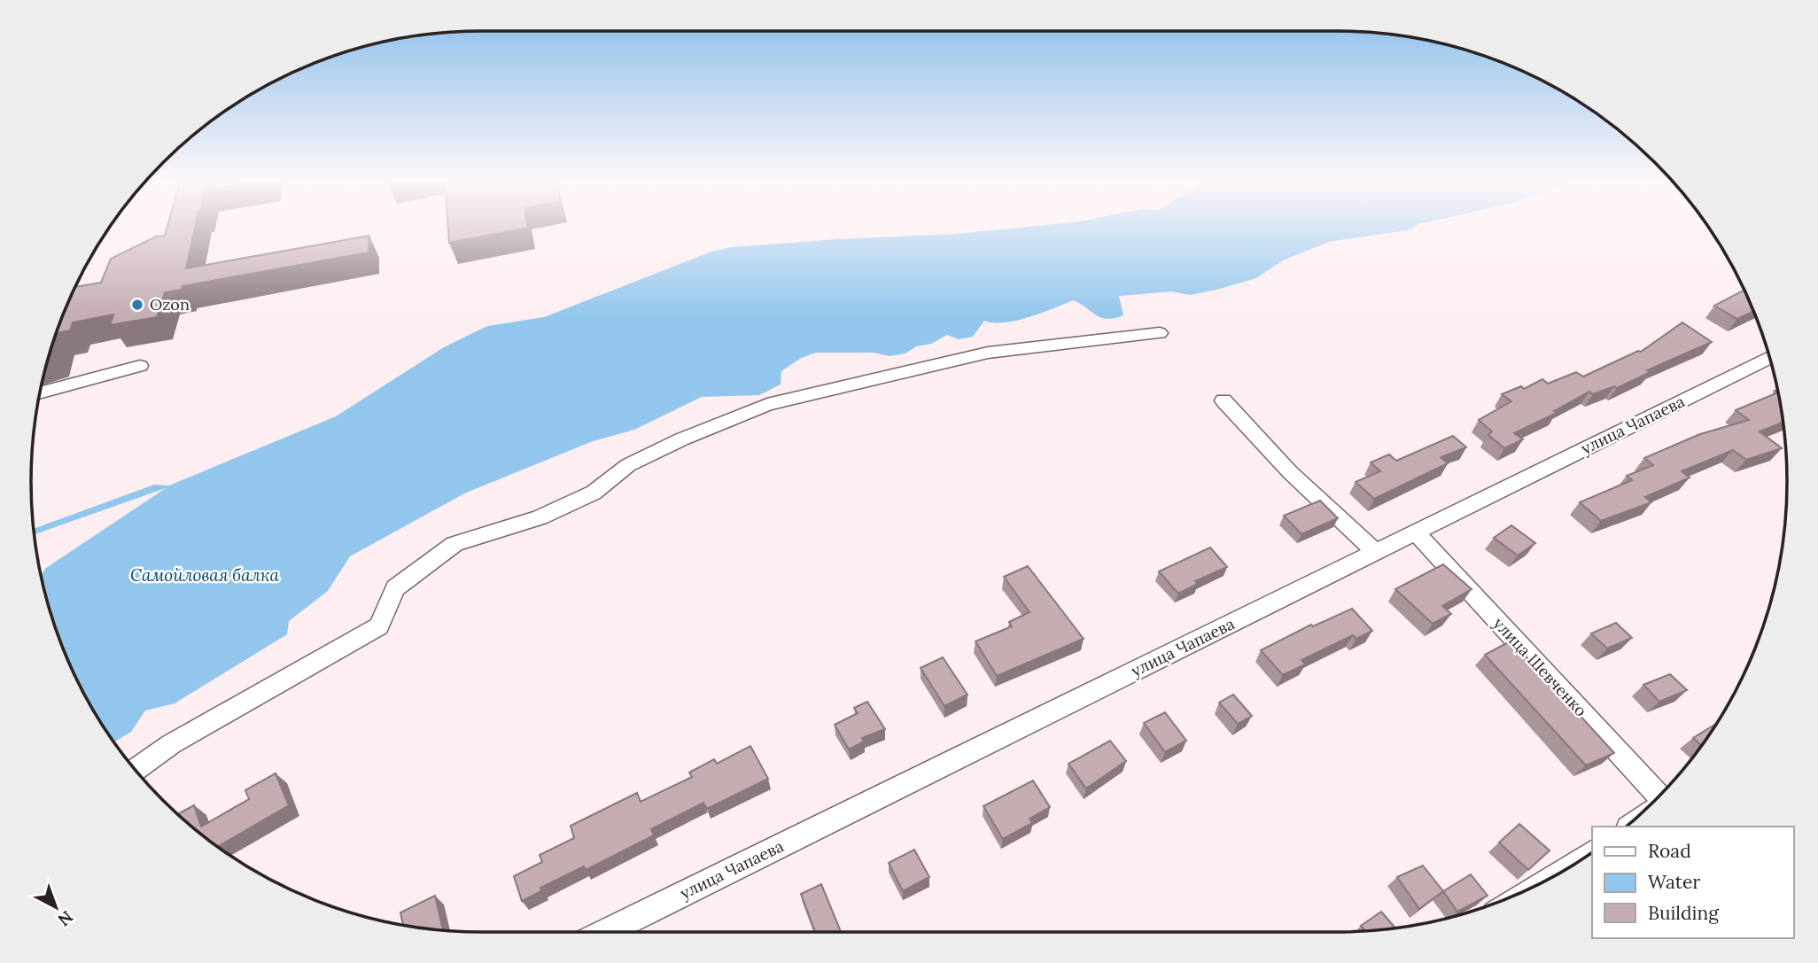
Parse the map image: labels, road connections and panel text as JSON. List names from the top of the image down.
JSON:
{
  "streets": {
    "street": ["улица Чапаева", "улица Шевченко"]
  },
  "crossings": [
    ["улица Чапаева", "улица Шевченко"]
  ],
  "water": ["Самойловая балка"],
  "places": ["Ozon"],
  "legend": ["Road", "Water", "Building"],
  "north": "bottom right"
}
